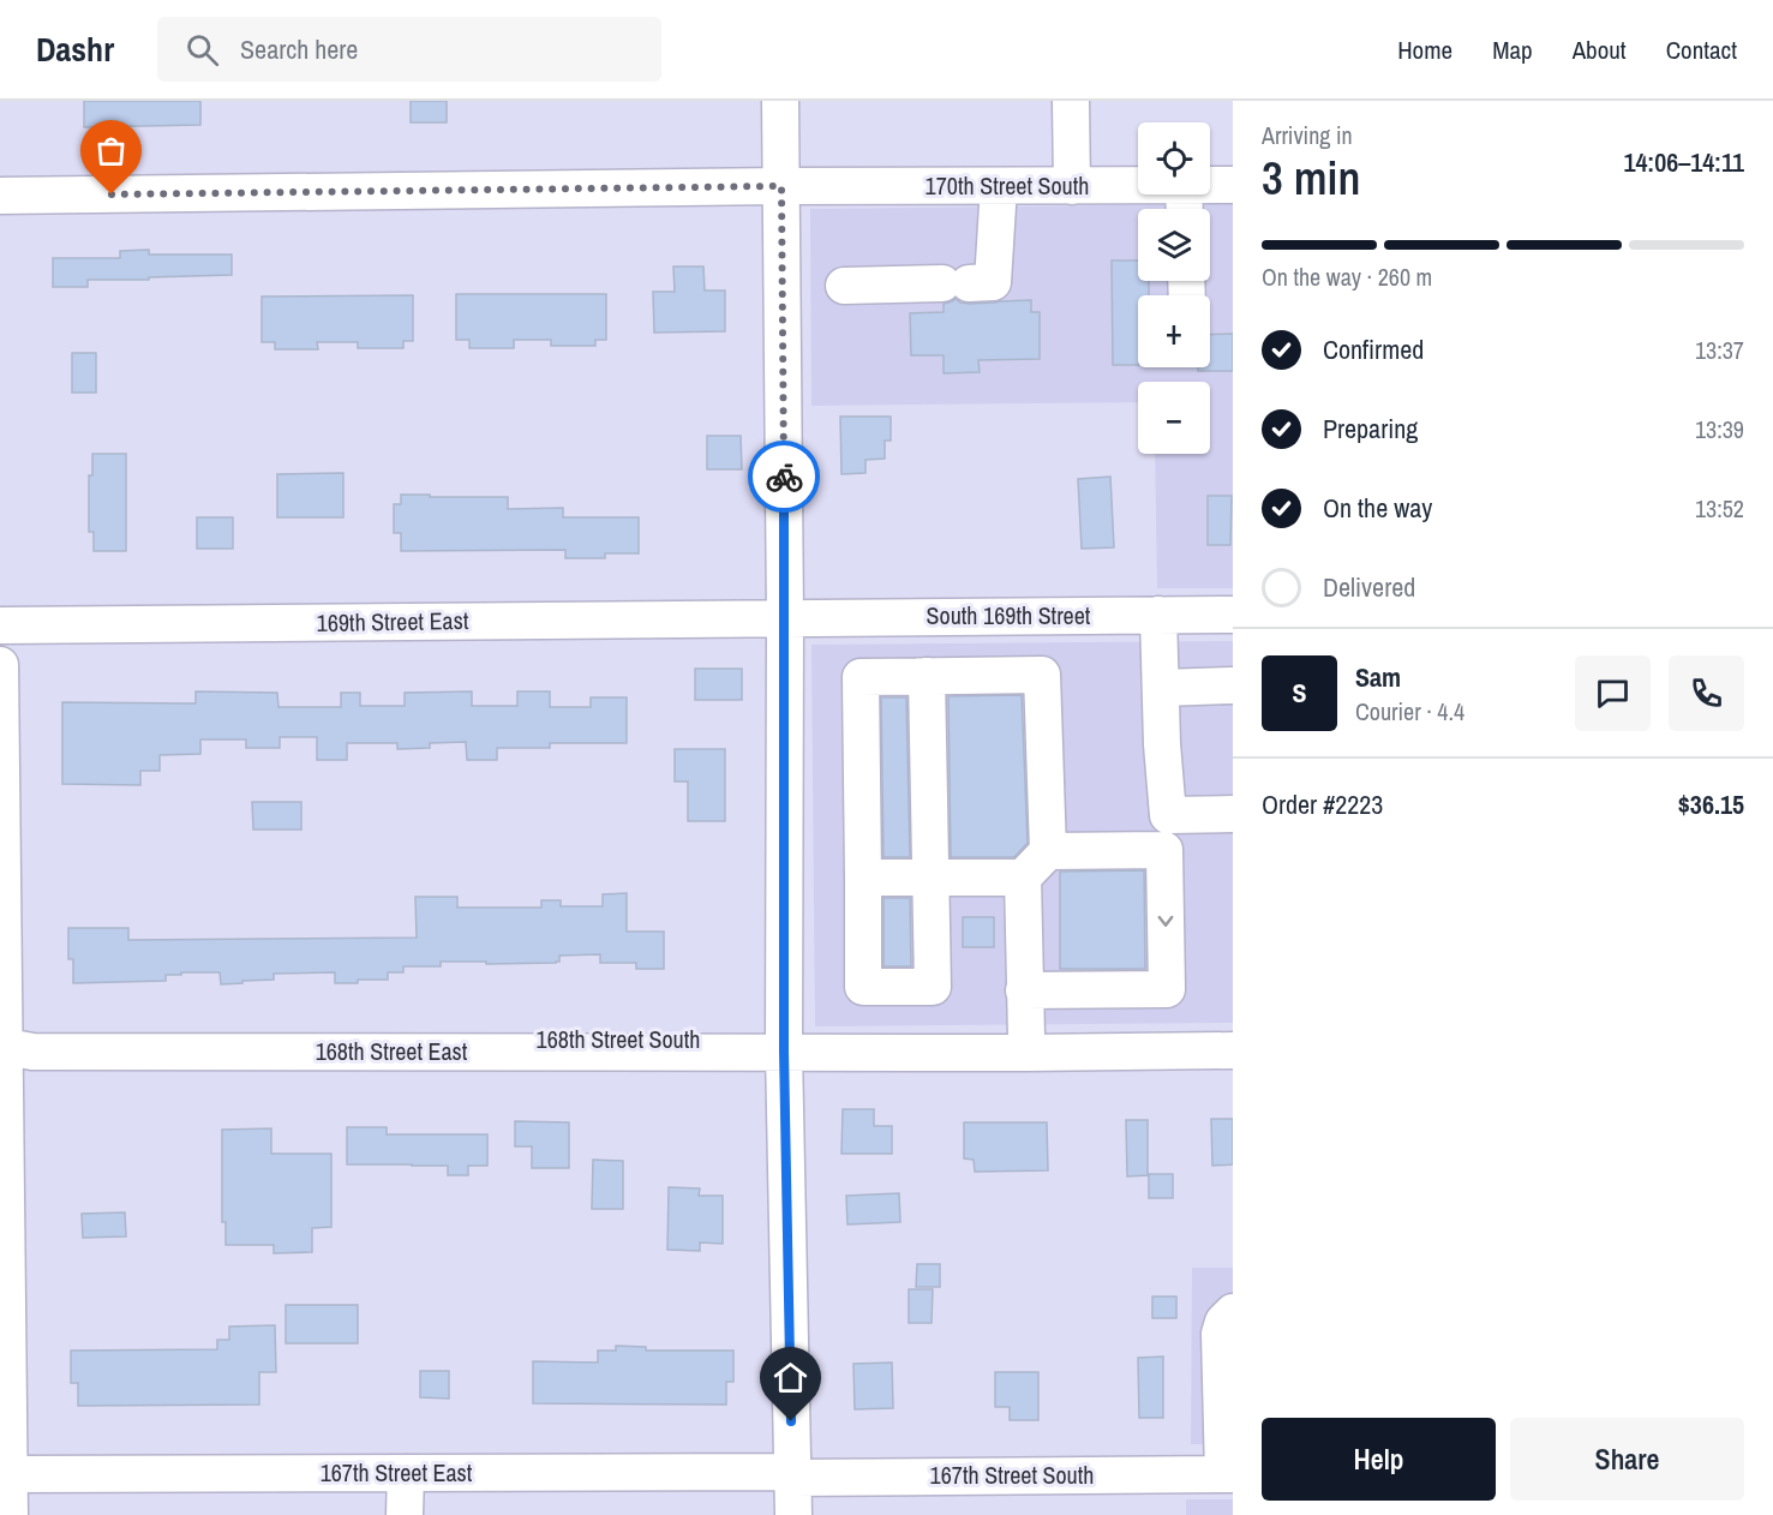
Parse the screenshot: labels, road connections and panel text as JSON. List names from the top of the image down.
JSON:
{
  "streets": {
    "street": [
      "170th Street South",
      "South 169th Street",
      "169th Street East",
      "168th Street East",
      "167th Street East",
      "167th Street South"
    ]
  },
  "crossings": [
    ["South 169th Street", "169th Street East"],
    ["167th Street East", "167th Street South"]
  ],
  "page": {
    "header": "Dashr",
    "search": "Search here",
    "nav": [
      "Home",
      "Map",
      "About",
      "Contact"
    ],
    "heading": ["3 min", "Arriving in", "14:06–14:11"],
    "panel": [
      "Sam",
      "Courier · 4.4",
      "Order #2223",
      "$36.15"
    ],
    "map_buttons": ["+", "−"],
    "bar": "On the way · 260 m",
    "list": [
      ["Confirmed", "13:37"],
      ["Preparing", "13:39"],
      ["On the way", "13:52"],
      "Delivered"
    ],
    "round": "S",
    "buttons": ["Help", "Share"]
  }
}
